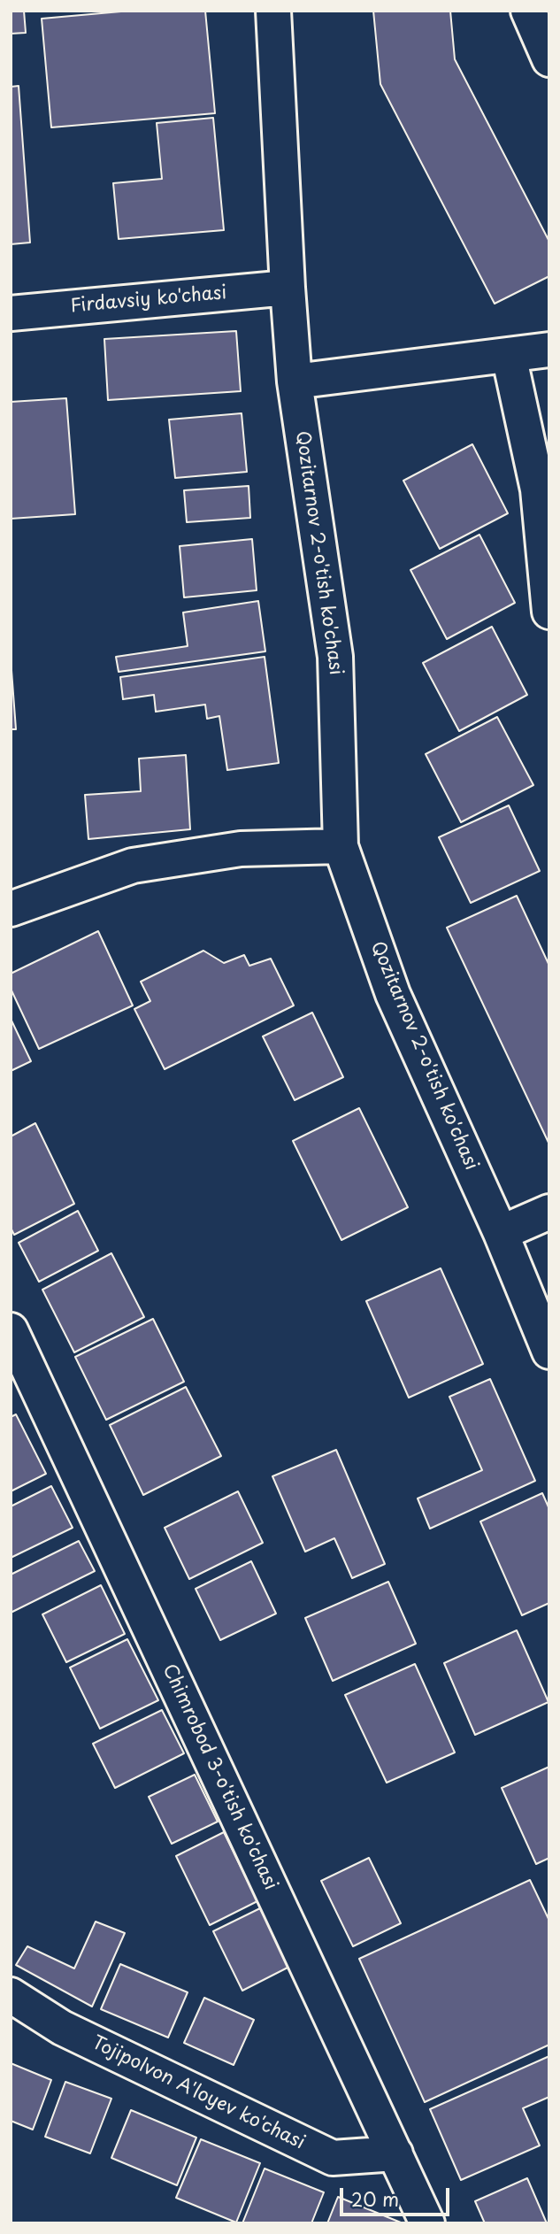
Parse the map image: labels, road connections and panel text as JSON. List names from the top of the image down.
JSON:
{
  "streets": {
    "street": [
      "Firdavsiy ko'chasi",
      "Qozitarnov 2-o'tish ko'chasi",
      "Chimrobod 3-o'tish ko'chasi",
      "Tojipolvon A'loyev ko'chasi"
    ]
  },
  "crossings": [
    ["Firdavsiy ko'chasi", "Qozitarnov 2-o'tish ko'chasi"],
    ["Chimrobod 3-o'tish ko'chasi", "Tojipolvon A'loyev ko'chasi"]
  ],
  "scale_bar": "20 m"
}
